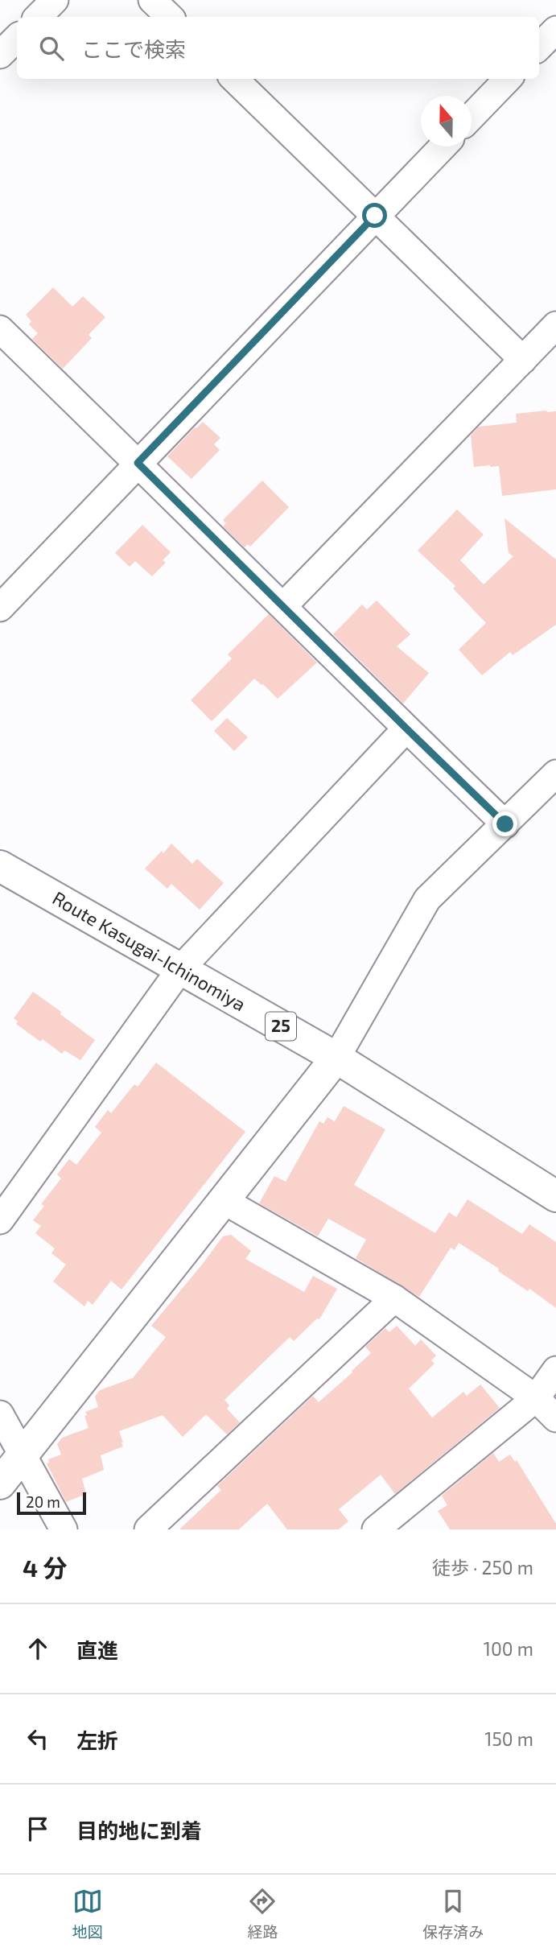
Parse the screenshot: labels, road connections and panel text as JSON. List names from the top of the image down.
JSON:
{
  "streets": {
    "main road": ["Route Kasugai-Ichinomiya", "25"]
  },
  "scale_bar": "20 m",
  "north": "top",
  "page": {
    "search": "ここで検索",
    "scale": "20 m",
    "heading": ["4 分", "徒歩 · 250 m"],
    "list": [
      ["直進", "100 m"],
      ["左折", "150 m"],
      "目的地に到着"
    ],
    "nav": ["地図", "経路", "保存済み"]
  }
}
